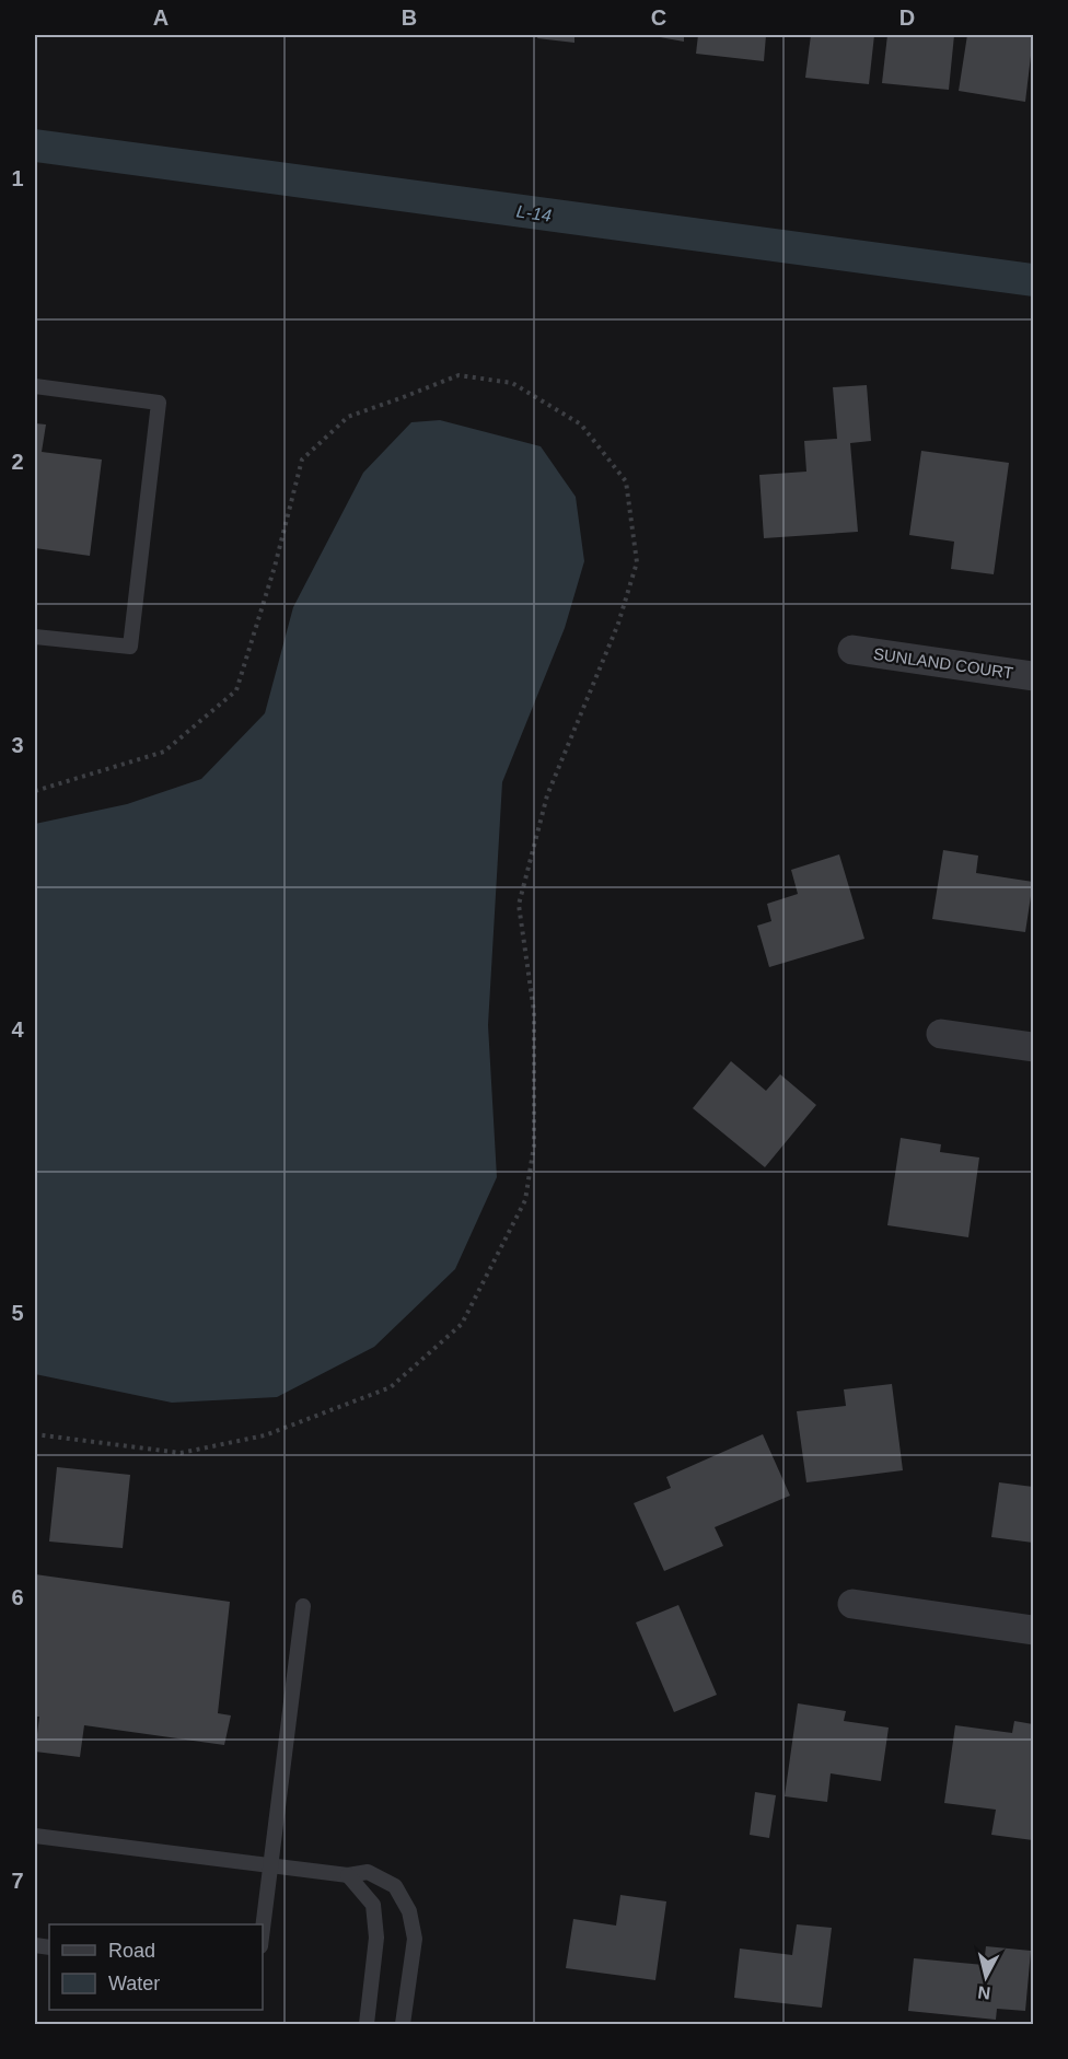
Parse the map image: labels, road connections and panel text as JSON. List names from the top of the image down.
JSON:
{
  "streets": {
    "street": ["SUNLAND COURT"]
  },
  "water": ["L-14"],
  "legend": ["Road", "Water"],
  "north": "bottom",
  "grid": {
    "columns": [
      "A",
      "B",
      "C",
      "D"
    ],
    "rows": [
      "1",
      "2",
      "3",
      "4",
      "5",
      "6",
      "7"
    ]
  }
}
